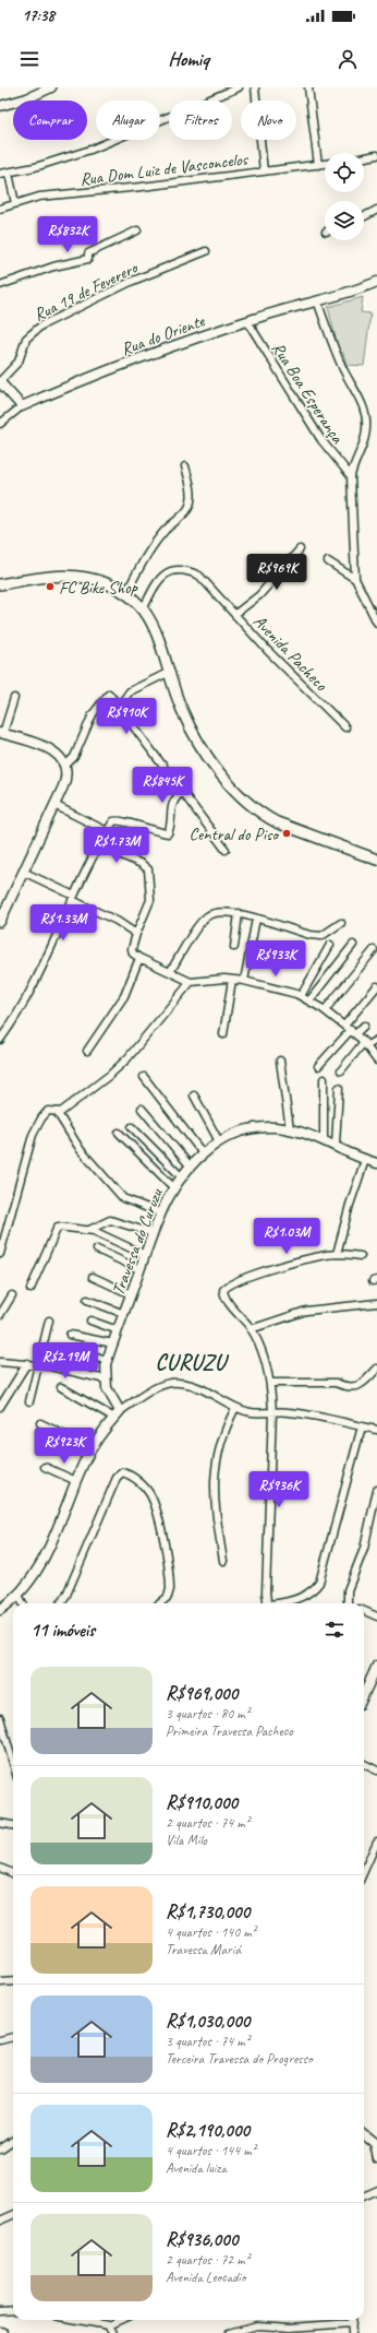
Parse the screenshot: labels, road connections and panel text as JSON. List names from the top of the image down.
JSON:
{
  "streets": {
    "street": [
      "Rua Dom Luiz de Vasconcelos",
      "Rua 19 de Feverero",
      "Rua do Oriente",
      "Rua Boa Esperança",
      "Avenida Pacheco",
      "Travessa do Curuzu"
    ]
  },
  "crossings": [
    ["Rua do Oriente", "Rua Boa Esperança"]
  ],
  "districts": ["CURUZU"],
  "places": ["FC Bike Shop", "Central do Piso"],
  "page": {
    "status": "17:38",
    "header": "Homiq",
    "chip": [
      "Comprar",
      "Alugar",
      "Filtros",
      "Novo"
    ],
    "price": [
      "R$832K",
      "R$969K",
      "R$910K",
      "R$845K",
      "R$1.73M",
      "R$1.33M",
      "R$933K",
      "R$1.03M",
      "R$2.19M",
      "R$923K",
      "R$936K"
    ],
    "heading": "11 imóveis",
    "list": [
      {
        "name": "R$969,000",
        "note": "3 quartos · 80 m² · Primeira Travessa Pacheco"
      },
      {
        "name": "R$910,000",
        "note": "2 quartos · 74 m² · Vila Milo"
      },
      {
        "name": "R$1,730,000",
        "note": "4 quartos · 140 m² · Travessa Mariá"
      },
      {
        "name": "R$1,030,000",
        "note": "3 quartos · 74 m² · Terceira Travessa do Progresso"
      },
      {
        "name": "R$2,190,000",
        "note": "4 quartos · 144 m² · Avenida luiza"
      },
      {
        "name": "R$936,000",
        "note": "2 quartos · 72 m² · Avenida Leocadio"
      }
    ]
  }
}
